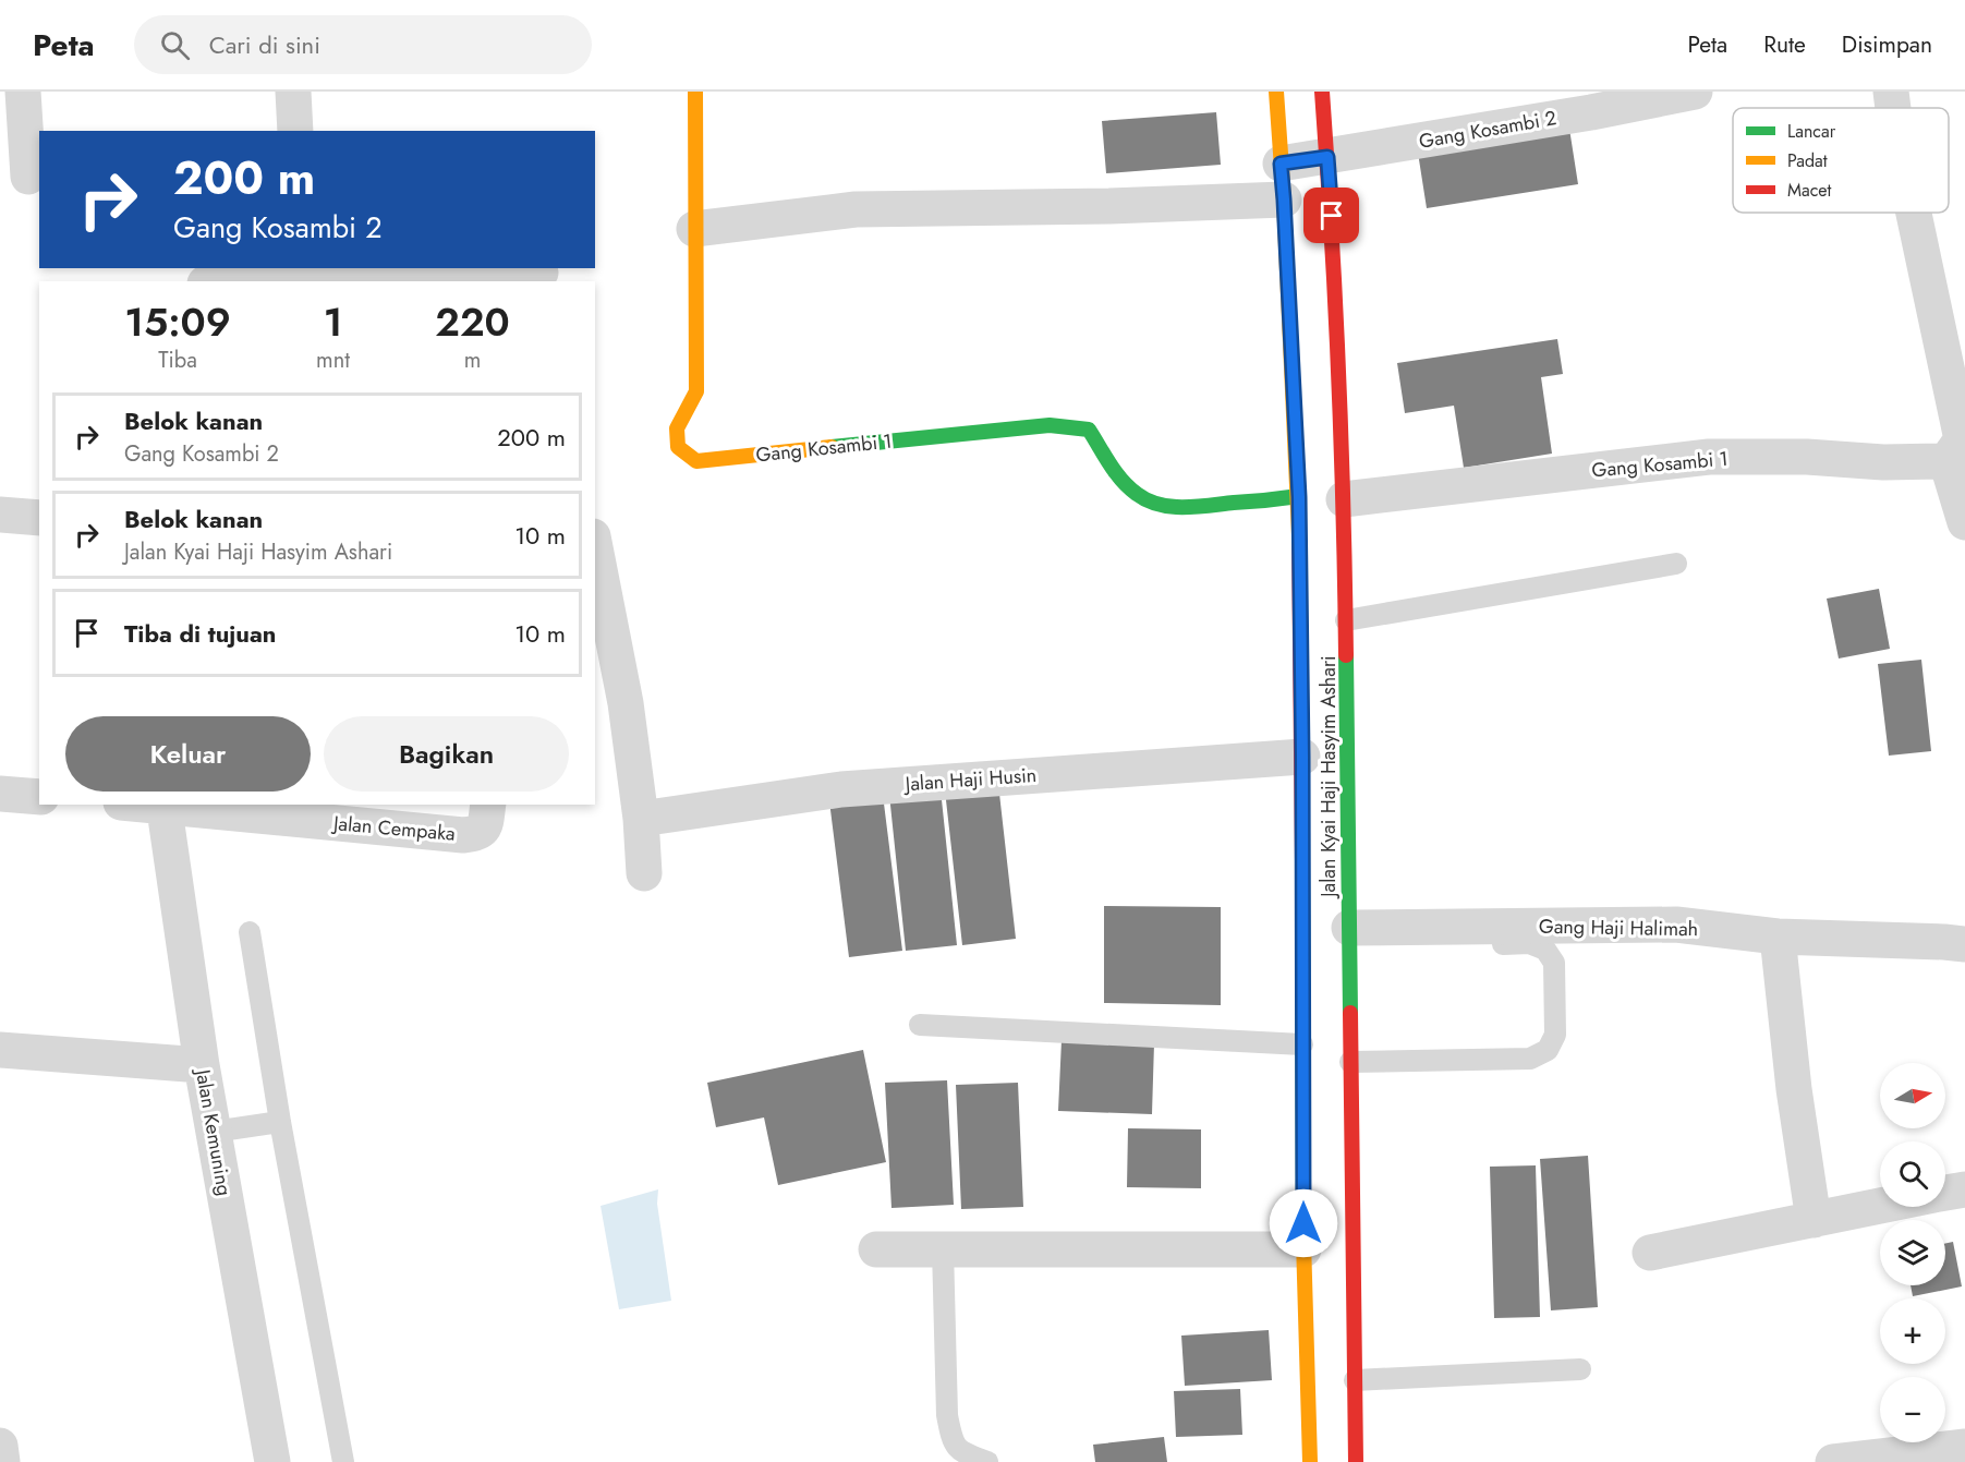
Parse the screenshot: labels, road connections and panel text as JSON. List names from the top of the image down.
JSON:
{
  "streets": {
    "main road": ["Gang Kosambi 1", "Jalan Kyai Haji Hasyim Ashari"],
    "street": [
      "Gang Kosambi 2",
      "Jalan Haji Husin",
      "Jalan Cempaka",
      "Gang Haji Halimah",
      "Jalan Kemuning"
    ]
  },
  "crossings": [
    ["Gang Kosambi 2", "Jalan Kyai Haji Hasyim Ashari"],
    ["Gang Kosambi 1", "Jalan Kyai Haji Hasyim Ashari"],
    ["Jalan Kyai Haji Hasyim Ashari", "Jalan Haji Husin"],
    ["Jalan Kyai Haji Hasyim Ashari", "Gang Haji Halimah"],
    ["Jalan Cempaka", "Jalan Kemuning"]
  ],
  "legend": ["Lancar", "Padat", "Macet"],
  "north": "right",
  "page": {
    "header": "Peta",
    "search": "Cari di sini",
    "nav": ["Peta", "Rute", "Disimpan"],
    "turn": ["200 m", "Gang Kosambi 2"],
    "eta": [
      "15:09",
      "Tiba",
      "1",
      "mnt",
      "220",
      "m"
    ],
    "list": [
      {
        "name": "Belok kanan",
        "note": "Gang Kosambi 2",
        "value": "200 m"
      },
      {
        "name": "Belok kanan",
        "note": "Jalan Kyai Haji Hasyim Ashari",
        "value": "10 m"
      },
      {
        "name": "Tiba di tujuan",
        "value": "10 m"
      }
    ],
    "buttons": ["Keluar", "Bagikan"],
    "map_buttons": ["+", "−"]
  }
}
